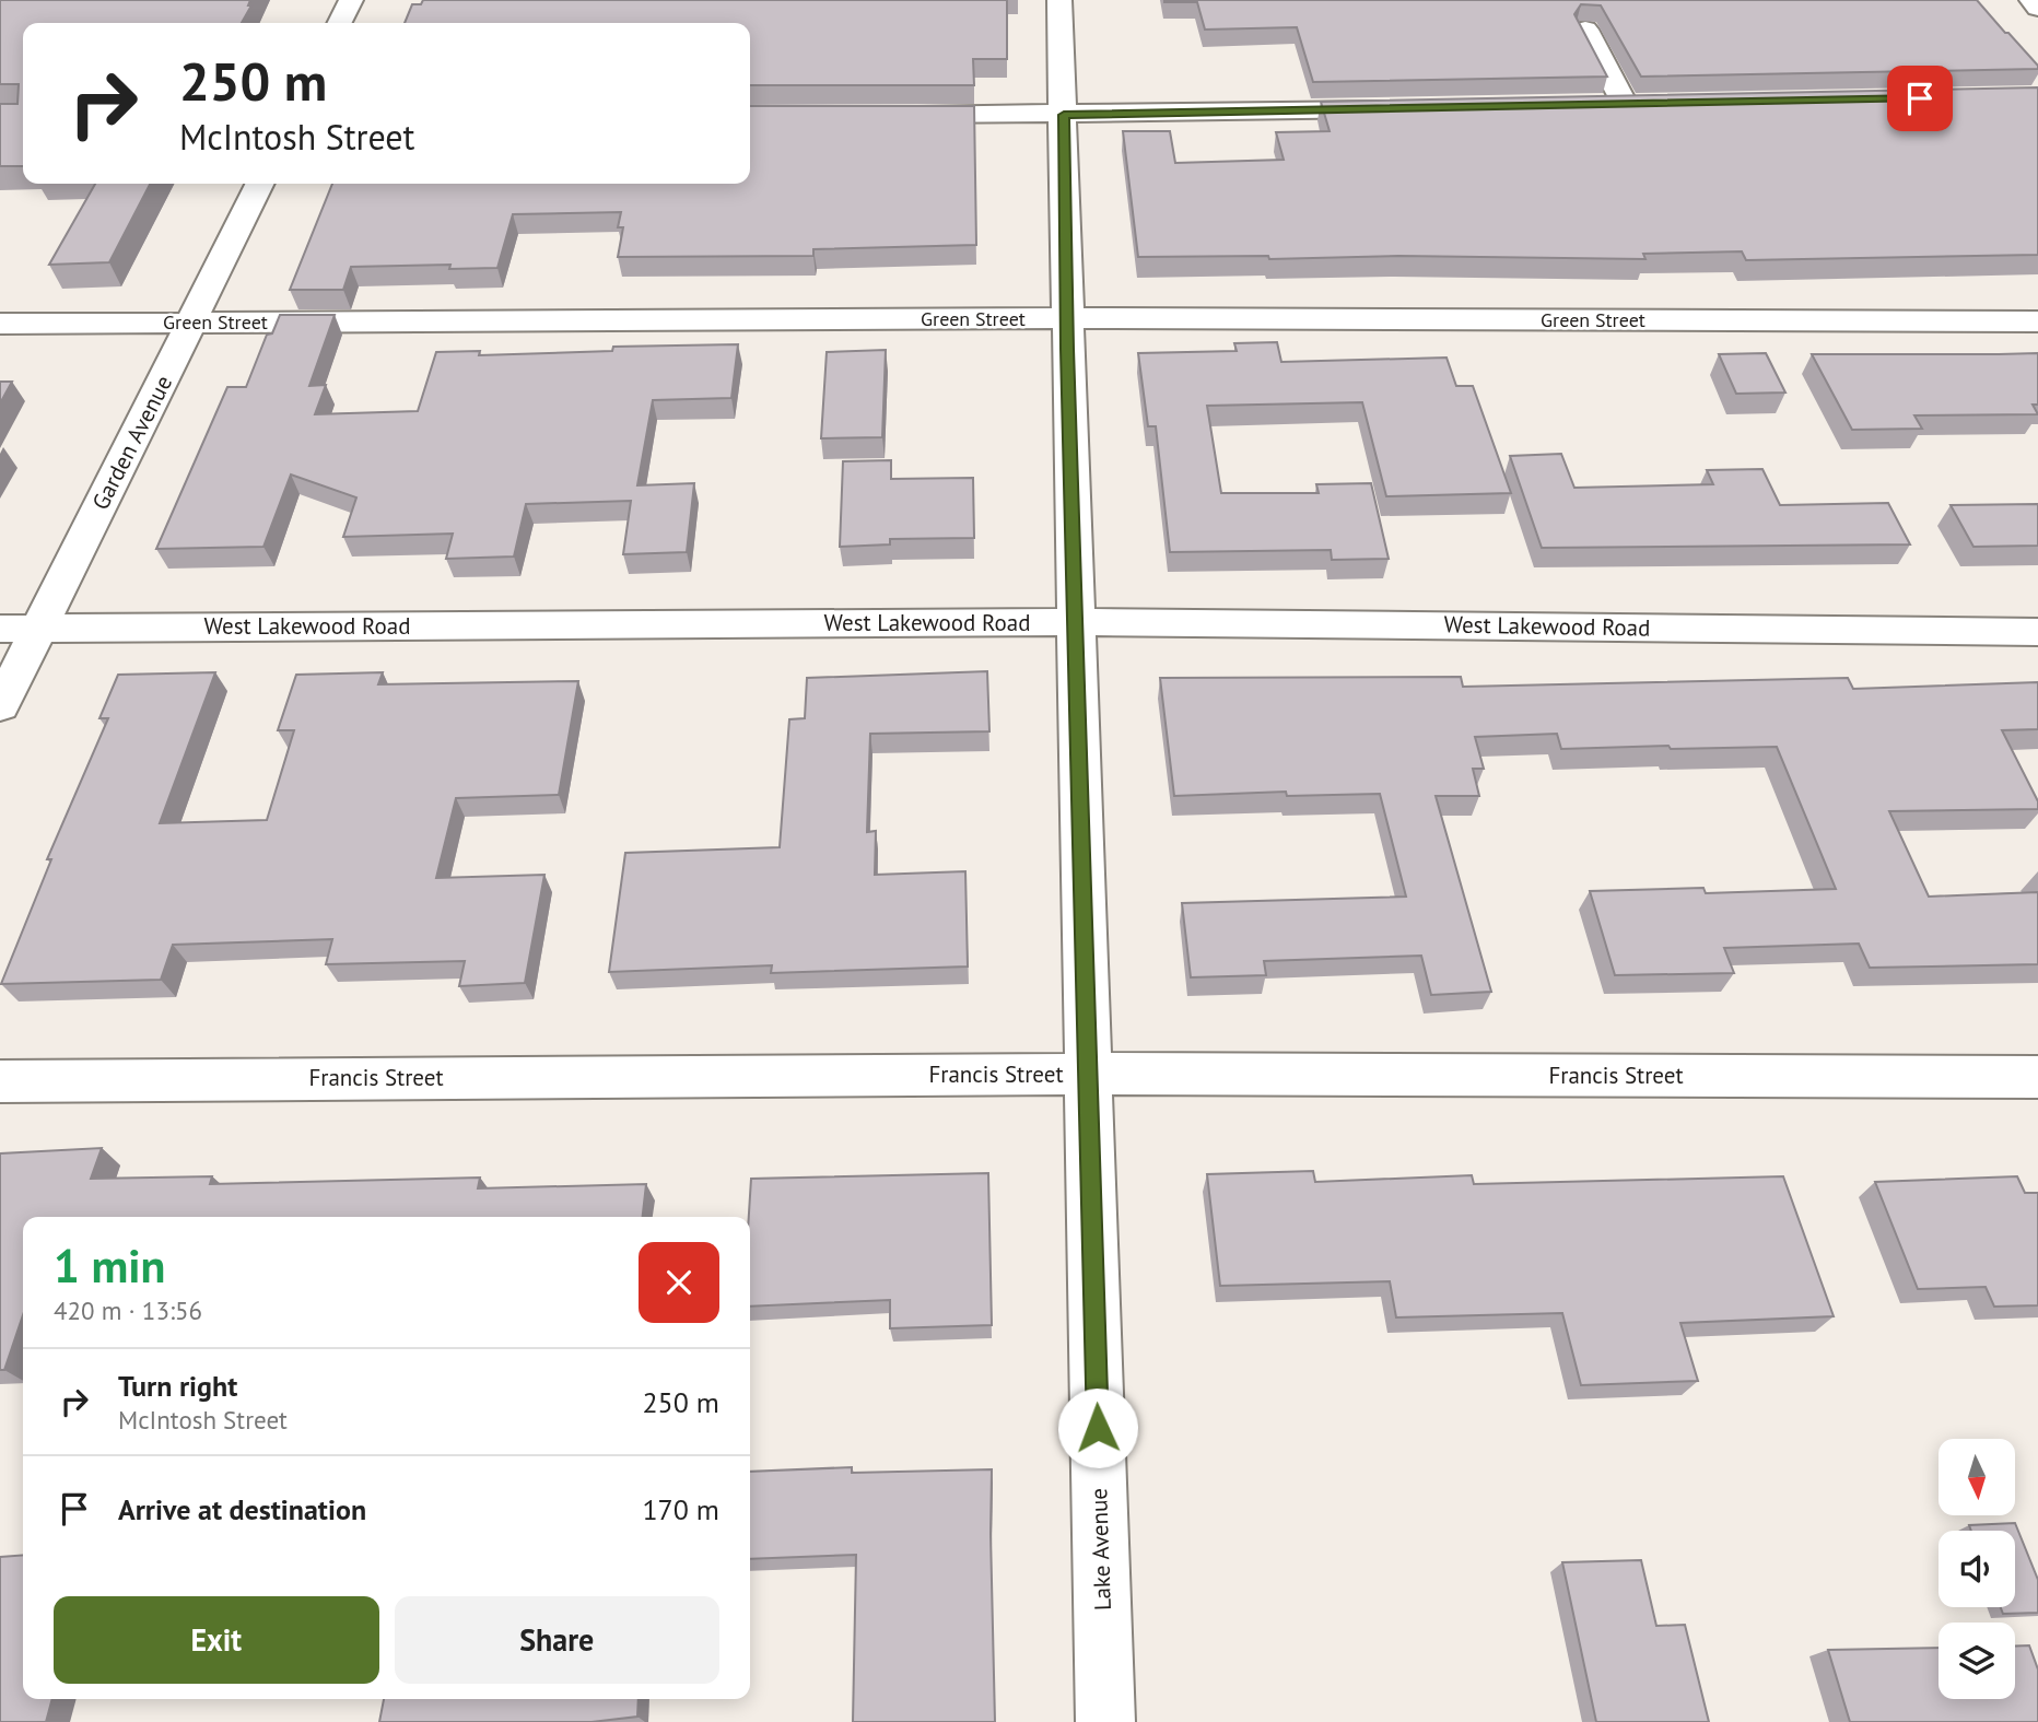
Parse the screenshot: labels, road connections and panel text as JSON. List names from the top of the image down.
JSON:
{
  "streets": {
    "street": [
      "Green Street",
      "Garden Avenue",
      "West Lakewood Road",
      "Francis Street",
      "Lake Avenue"
    ]
  },
  "crossings": [
    ["Green Street", "Garden Avenue"],
    ["Green Street", "Lake Avenue"],
    ["Garden Avenue", "West Lakewood Road"],
    ["West Lakewood Road", "Lake Avenue"],
    ["Francis Street", "Lake Avenue"]
  ],
  "north": "bottom",
  "page": {
    "turn": ["250 m", "McIntosh Street"],
    "heading": ["1 min", "420 m · 13:56"],
    "list": [
      {
        "name": "Turn right",
        "note": "McIntosh Street",
        "value": "250 m"
      },
      {
        "name": "Arrive at destination",
        "value": "170 m"
      }
    ],
    "buttons": ["Exit", "Share"]
  }
}
